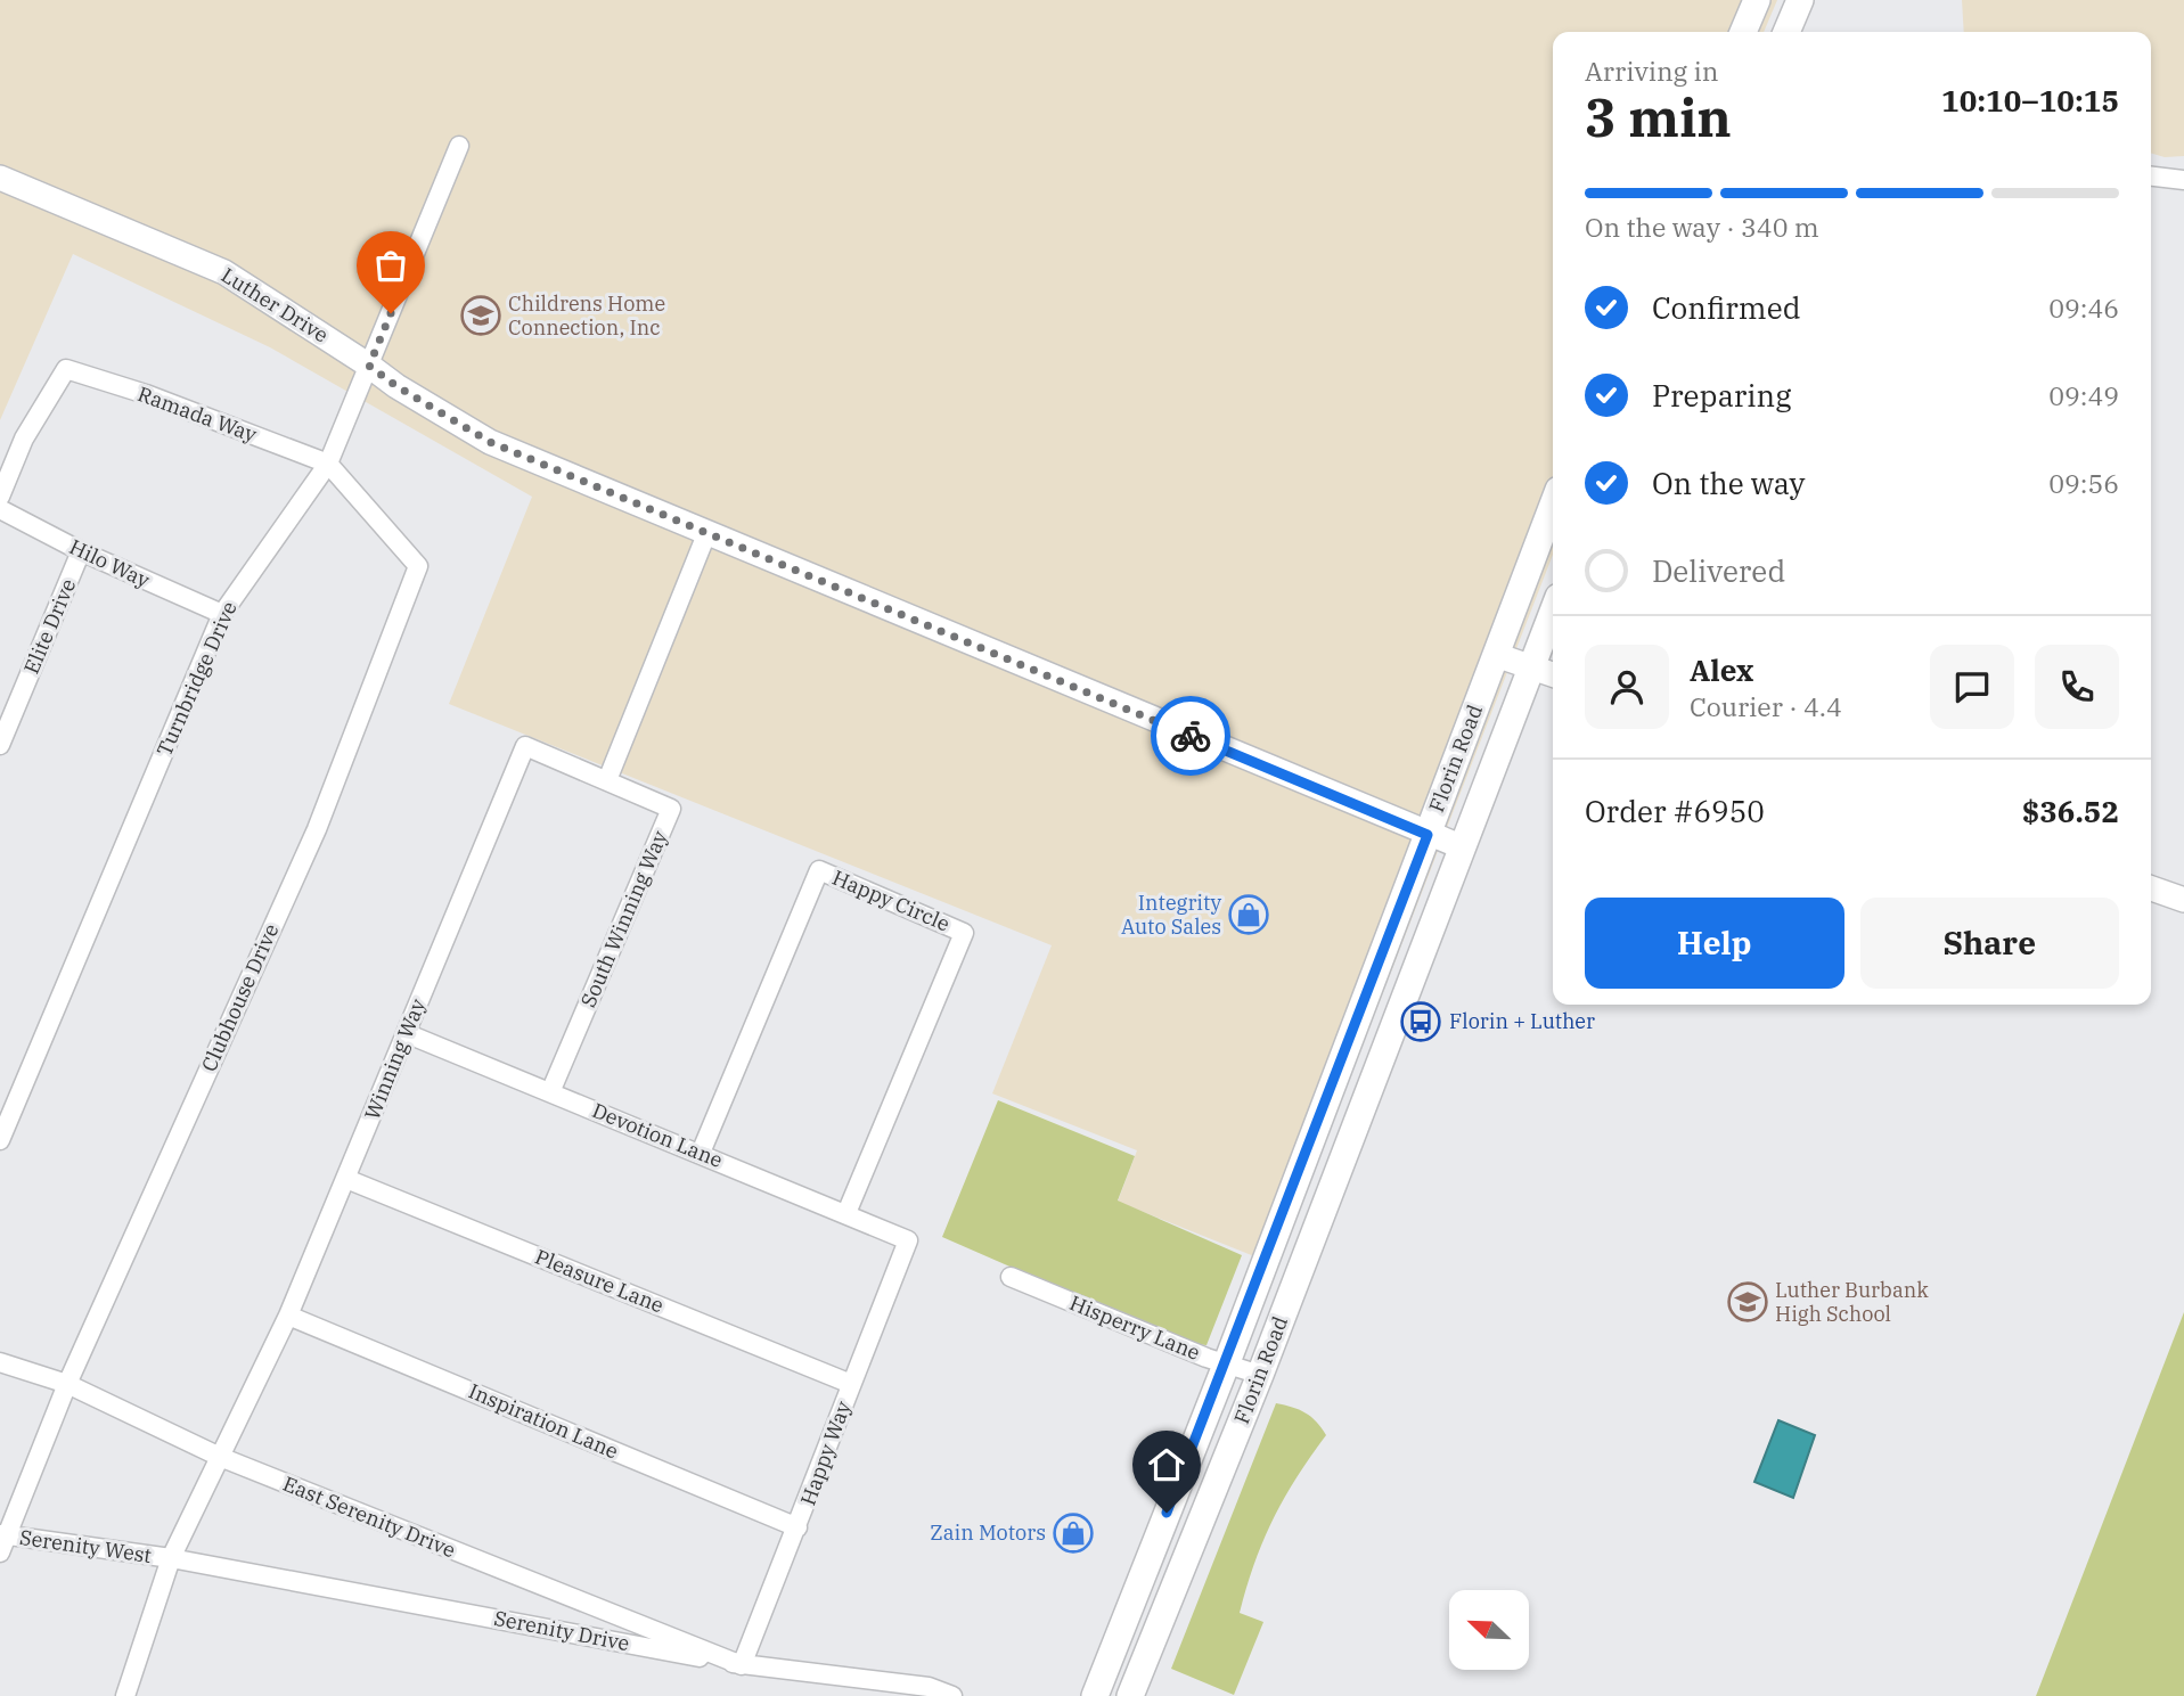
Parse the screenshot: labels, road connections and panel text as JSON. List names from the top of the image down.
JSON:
{
  "streets": {
    "main road": ["Florin Road"],
    "street": [
      "Luther Drive",
      "Ramada Way",
      "Hilo Way",
      "Elite Drive",
      "Turnbridge Drive",
      "Happy Circle",
      "South Winning Way",
      "Clubhouse Drive",
      "Winning Way",
      "Devotion Lane",
      "Pleasure Lane",
      "Hisperry Lane",
      "Inspiration Lane",
      "Happy Way",
      "East Serenity Drive",
      "Serenity West",
      "Serenity Drive"
    ]
  },
  "crossings": [
    ["Luther Drive", "Turnbridge Drive"],
    ["Luther Drive", "Florin Road"],
    ["Ramada Way", "Turnbridge Drive"],
    ["Ramada Way", "Clubhouse Drive"],
    ["Hilo Way", "Elite Drive"],
    ["Hilo Way", "Turnbridge Drive"],
    ["Turnbridge Drive", "Clubhouse Drive"],
    ["Florin Road", "Hisperry Lane"],
    ["Happy Circle", "Devotion Lane"],
    ["South Winning Way", "Winning Way"],
    ["South Winning Way", "Devotion Lane"],
    ["Clubhouse Drive", "East Serenity Drive"],
    ["Clubhouse Drive", "Serenity West"],
    ["Winning Way", "Devotion Lane"],
    ["Winning Way", "Pleasure Lane"],
    ["Winning Way", "Inspiration Lane"],
    ["Winning Way", "East Serenity Drive"],
    ["Winning Way", "Serenity West"],
    ["Winning Way", "Serenity Drive"],
    ["Devotion Lane", "Happy Way"],
    ["Pleasure Lane", "Happy Way"],
    ["Inspiration Lane", "Happy Way"],
    ["Happy Way", "East Serenity Drive"],
    ["Happy Way", "Serenity Drive"],
    ["East Serenity Drive", "Serenity Drive"],
    ["Serenity West", "Serenity Drive"]
  ],
  "places": {
    "school or university": ["Childrens Home Connection, Inc", "Luther Burbank High School"],
    "shop": ["Integrity Auto Sales", "Zain Motors"],
    "bus stop": ["Florin + Luther"]
  },
  "north": "top left",
  "page": {
    "heading": ["3 min", "Arriving in", "10:10–10:15"],
    "panel": [
      "Alex",
      "Courier · 4.4",
      "Order #6950",
      "$36.52"
    ],
    "bar": "On the way · 340 m",
    "list": [
      ["Confirmed", "09:46"],
      ["Preparing", "09:49"],
      ["On the way", "09:56"],
      "Delivered"
    ],
    "buttons": ["Help", "Share"]
  }
}
